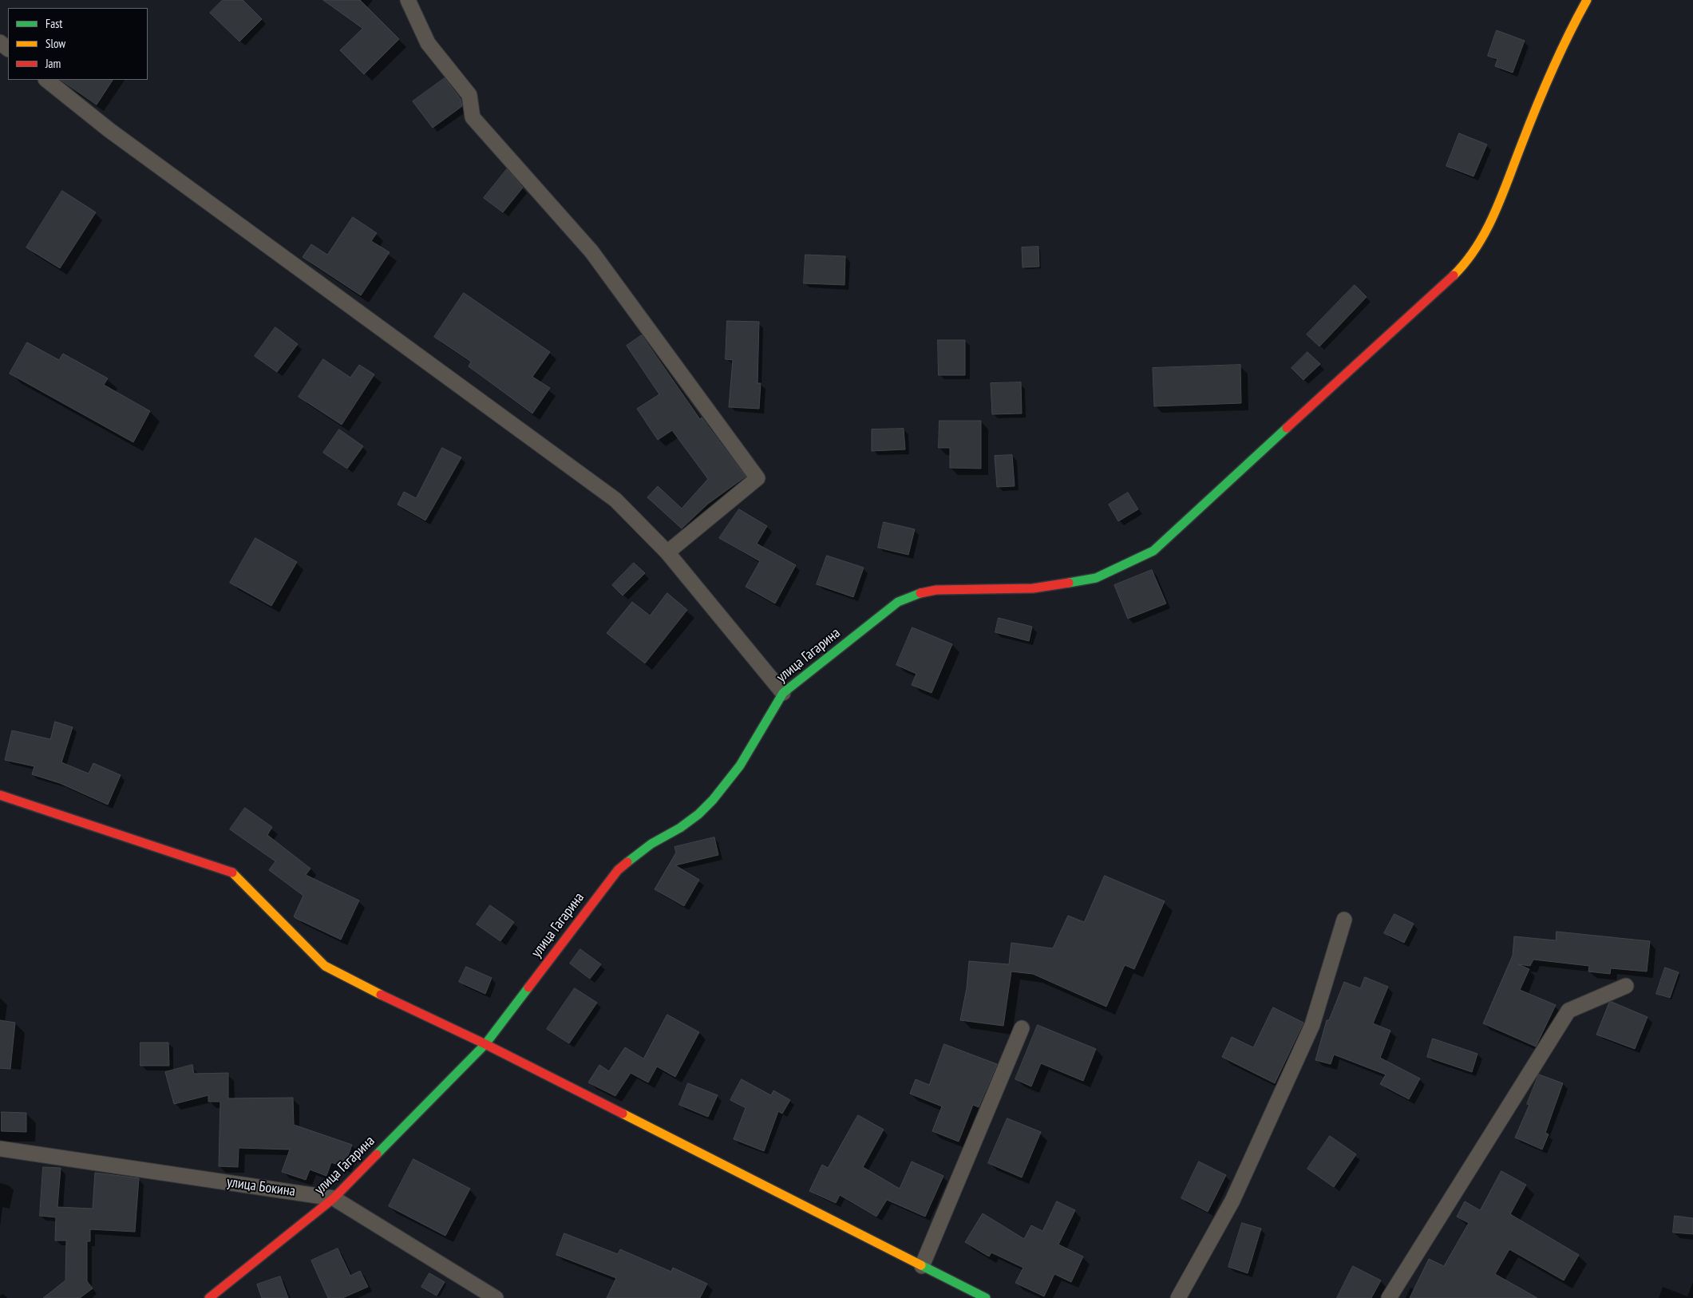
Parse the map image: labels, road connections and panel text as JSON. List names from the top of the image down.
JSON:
{
  "streets": {
    "street": ["улица Гагарина", "улица Бокина"]
  },
  "crossings": [
    ["улица Гагарина", "улица Бокина"]
  ],
  "legend": ["Fast", "Slow", "Jam"]
}
